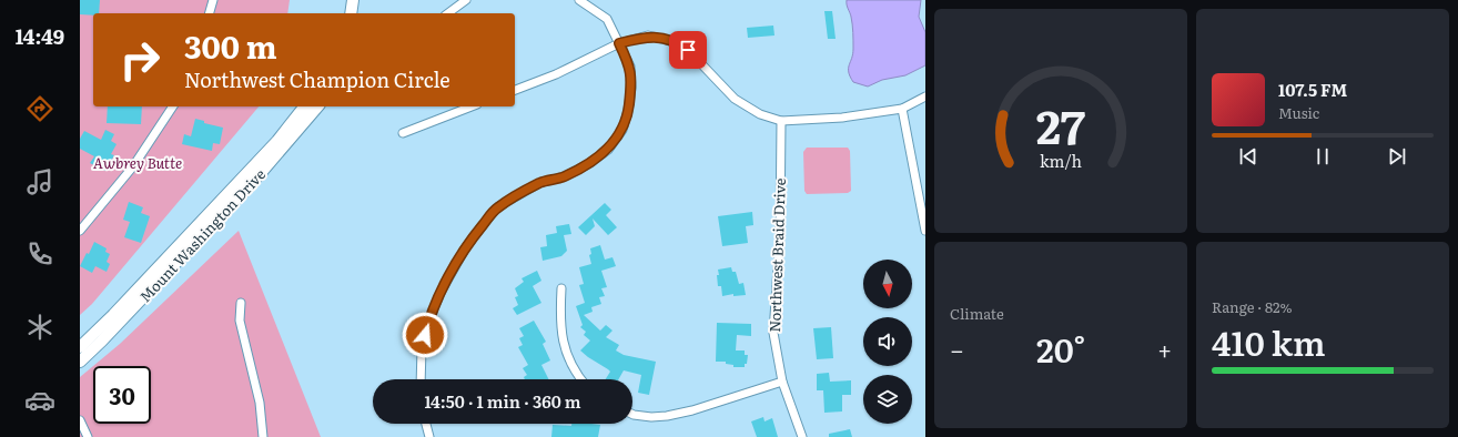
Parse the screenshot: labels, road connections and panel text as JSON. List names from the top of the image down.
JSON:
{
  "streets": {
    "main road": ["Mount Washington Drive"],
    "street": ["Northwest Braid Drive"]
  },
  "parks": ["Awbrey Butte"],
  "north": "bottom",
  "page": {
    "tabs": "14:49",
    "turn": ["300 m", "Northwest Champion Circle"],
    "song": ["107.5 FM", "Music"],
    "tile": [
      "Climate",
      ["Range · 82%", "410 km"]
    ],
    "heat": ["−", "20°", "+"],
    "limit": "30",
    "trip": "14:50 · 1 min · 360 m",
    "gauge": ["27", "km/h"]
  }
}
